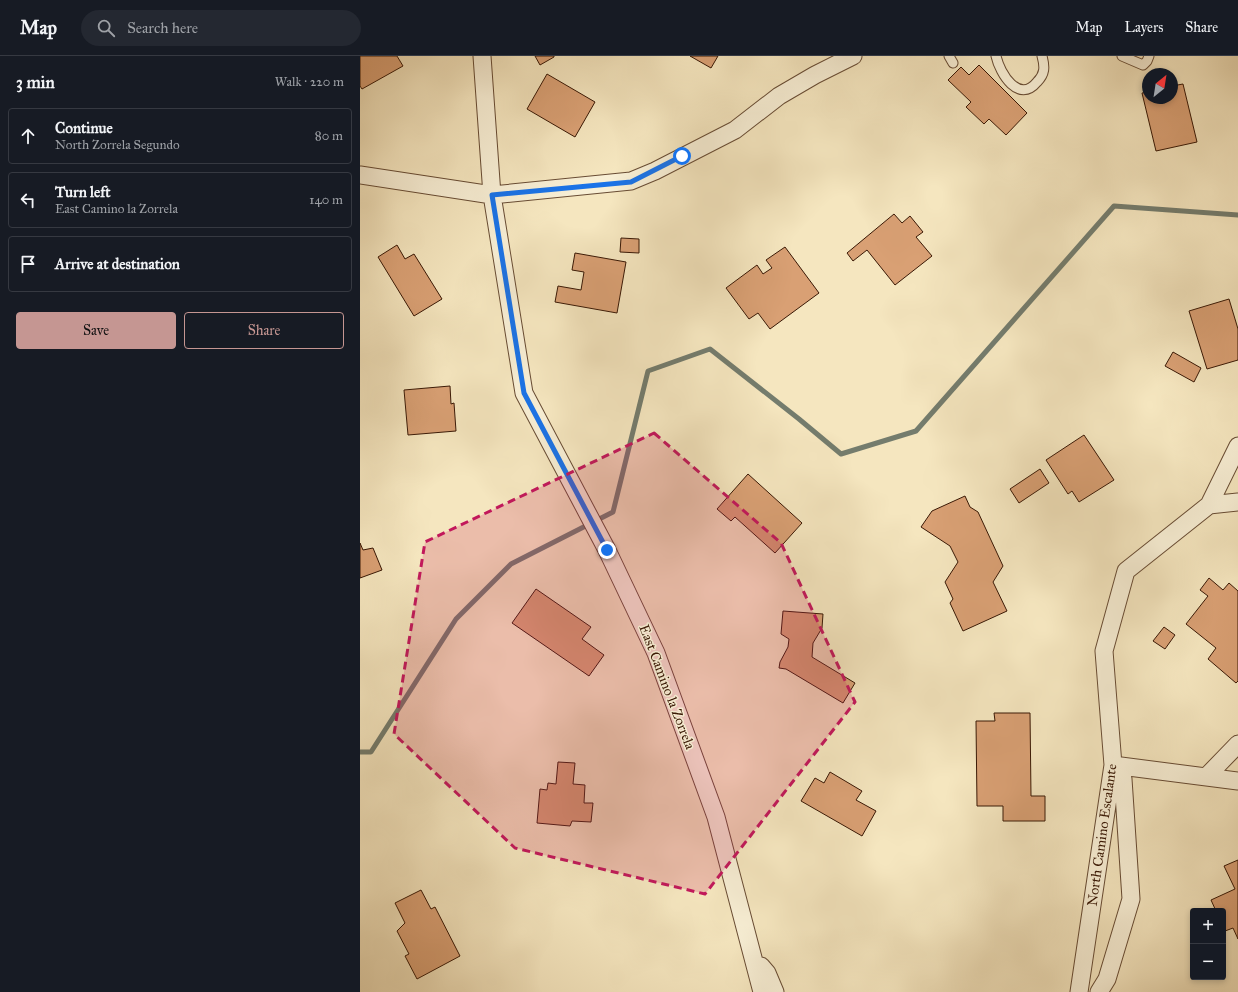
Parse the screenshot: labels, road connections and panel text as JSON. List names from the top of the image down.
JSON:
{
  "streets": {
    "street": ["East Camino la Zorrela", "North Camino Escalante"]
  },
  "north": "top right",
  "page": {
    "header": "Map",
    "search": "Search here",
    "nav": ["Map", "Layers", "Share"],
    "heading": ["3 min", "Walk · 220 m"],
    "list": [
      ["Continue", "North Zorrela Segundo", "80 m"],
      ["Turn left", "East Camino la Zorrela", "140 m"],
      "Arrive at destination"
    ],
    "buttons": ["Save", "Share"],
    "map_buttons": ["+", "−"]
  }
}
